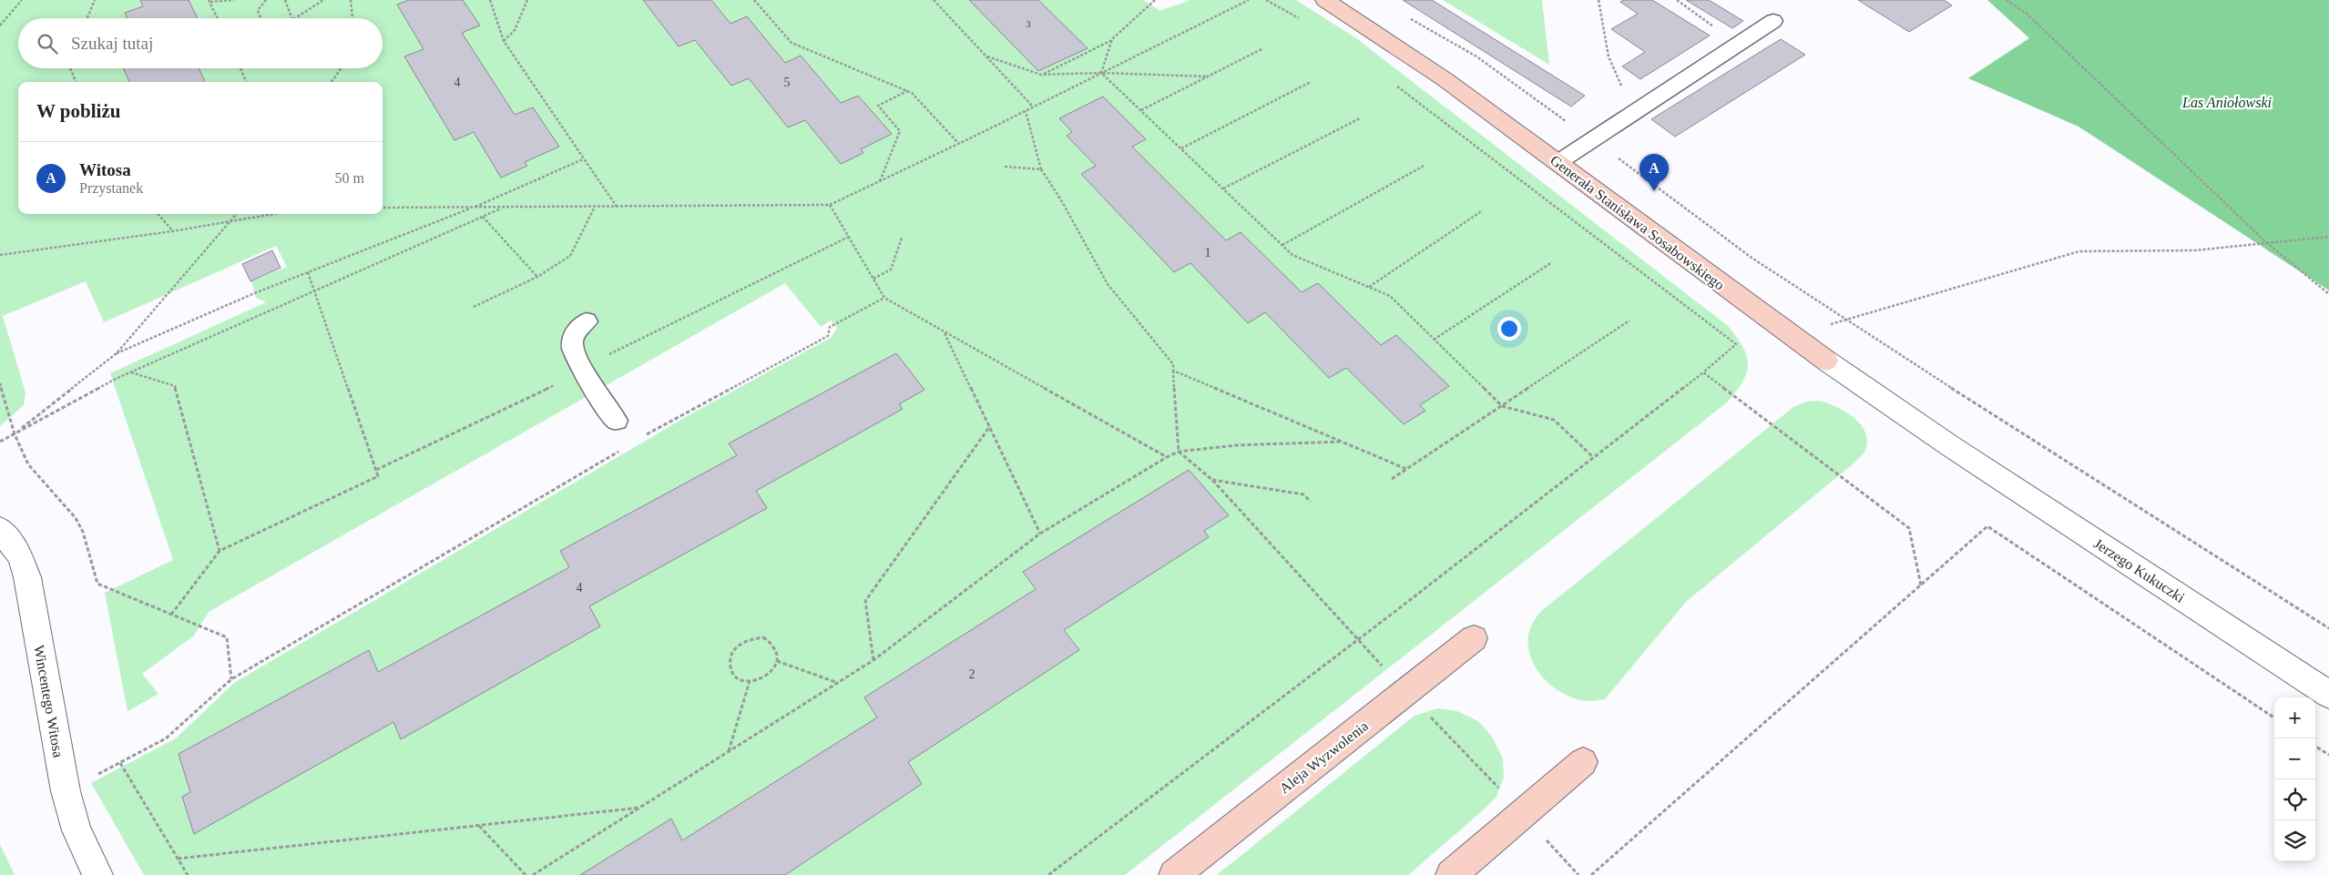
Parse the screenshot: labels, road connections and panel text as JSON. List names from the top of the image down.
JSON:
{
  "streets": {
    "street": [
      "Generała Stanisława Sosabowskiego",
      "Jerzego Kukuczki",
      "Wincentego Witosa",
      "Aleja Wyzwolenia"
    ]
  },
  "crossings": [
    ["Generała Stanisława Sosabowskiego", "Jerzego Kukuczki"]
  ],
  "parks": ["Las Aniołowski"],
  "house_numbers": [
    "3",
    "4",
    "5",
    "1",
    "4",
    "2"
  ],
  "page": {
    "search": "Szukaj tutaj",
    "heading": "W pobliżu",
    "list": [
      {
        "mark": "A",
        "name": "Witosa",
        "note": "Przystanek",
        "value": "50 m"
      }
    ],
    "pins": "A",
    "map_buttons": ["+", "−"]
  }
}
